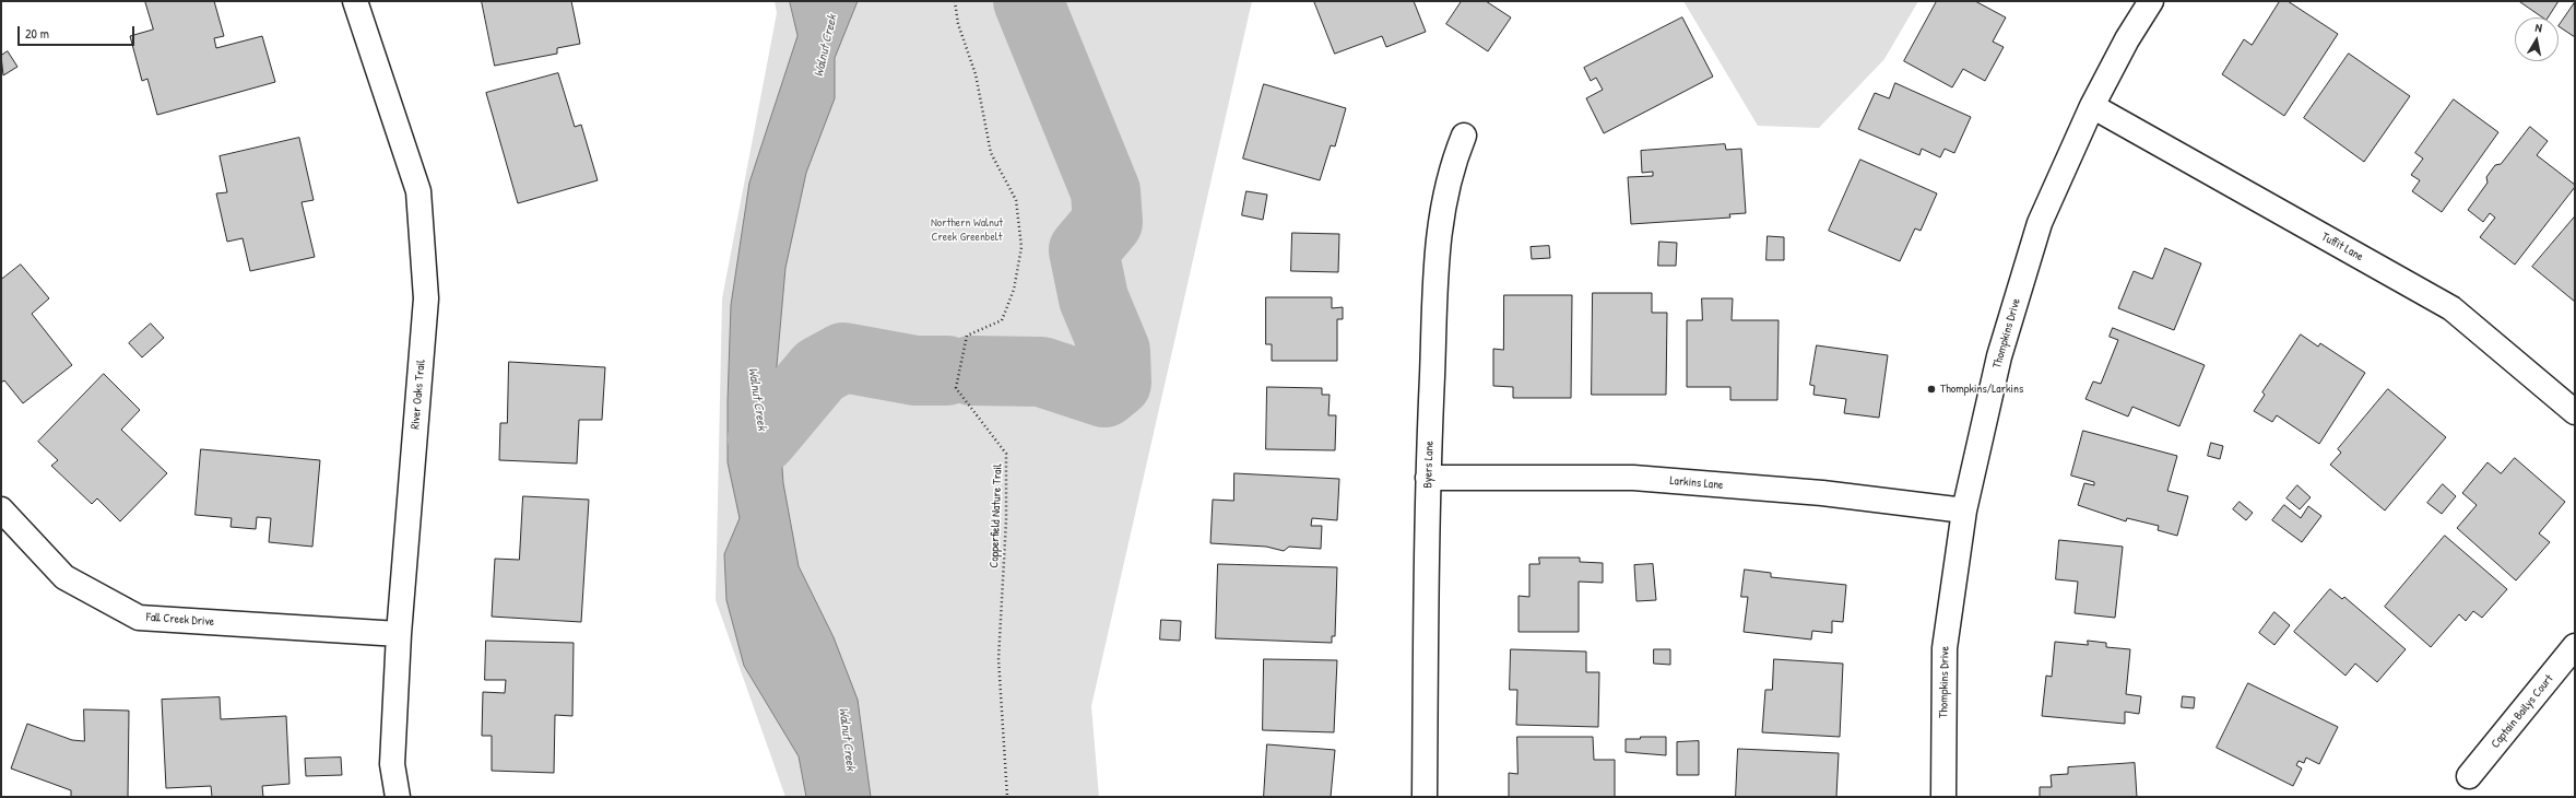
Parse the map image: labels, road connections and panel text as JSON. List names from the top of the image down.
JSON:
{
  "streets": {
    "street": [
      "Tuffit Lane",
      "Thompkins Drive",
      "River Oaks Trail",
      "Byers Lane",
      "Larkins Lane",
      "Fall Creek Drive",
      "Captain Bailys Court"
    ],
    "path": ["Copperfield Nature Trail"]
  },
  "crossings": [
    ["Tuffit Lane", "Thompkins Drive"],
    ["Thompkins Drive", "Larkins Lane"],
    ["River Oaks Trail", "Fall Creek Drive"],
    ["Byers Lane", "Larkins Lane"]
  ],
  "water": ["Walnut Creek"],
  "parks": ["Northern Walnut Creek Greenbelt"],
  "places": ["Thompkins/Larkins"],
  "scale_bar": "20 m",
  "north": "top"
}
